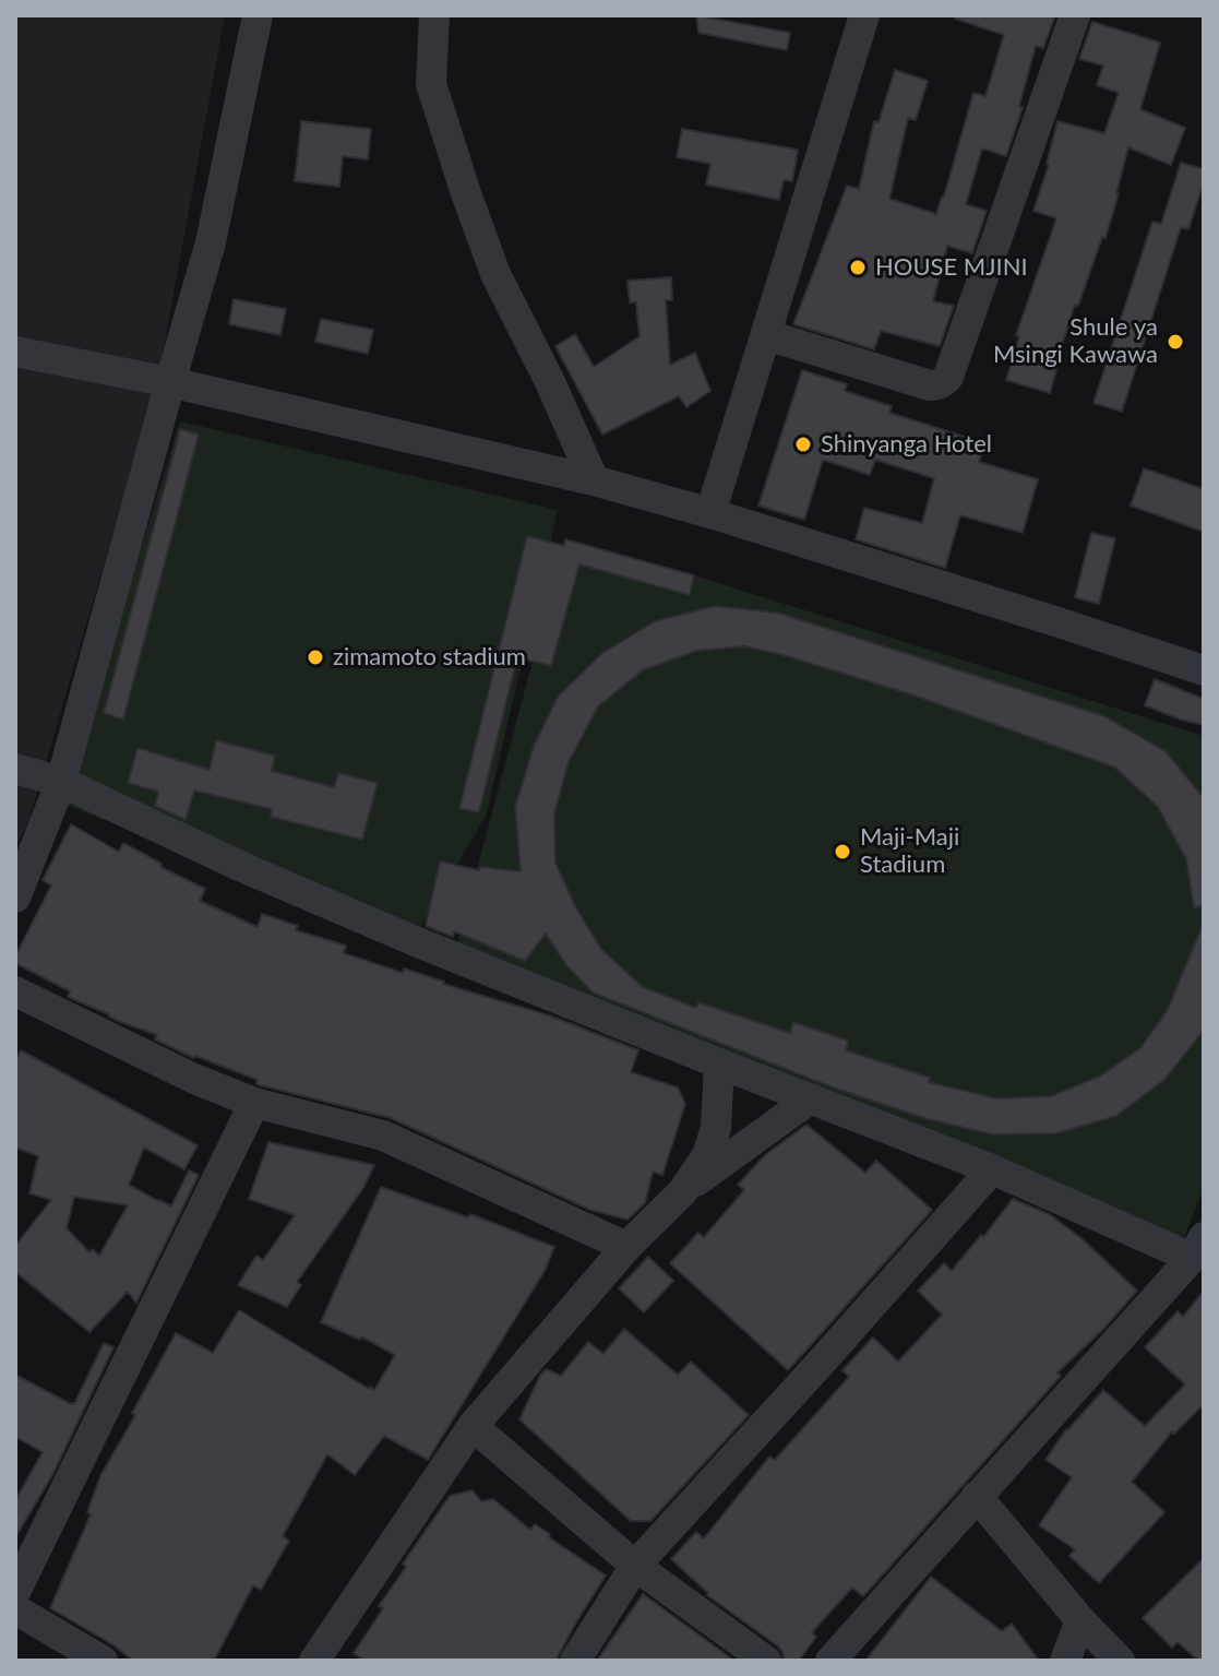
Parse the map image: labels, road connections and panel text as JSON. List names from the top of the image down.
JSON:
{
  "places": [
    "HOUSE MJINI",
    "Shule ya Msingi Kawawa",
    "Shinyanga Hotel",
    "zimamoto stadium",
    "Maji-Maji Stadium"
  ]
}
